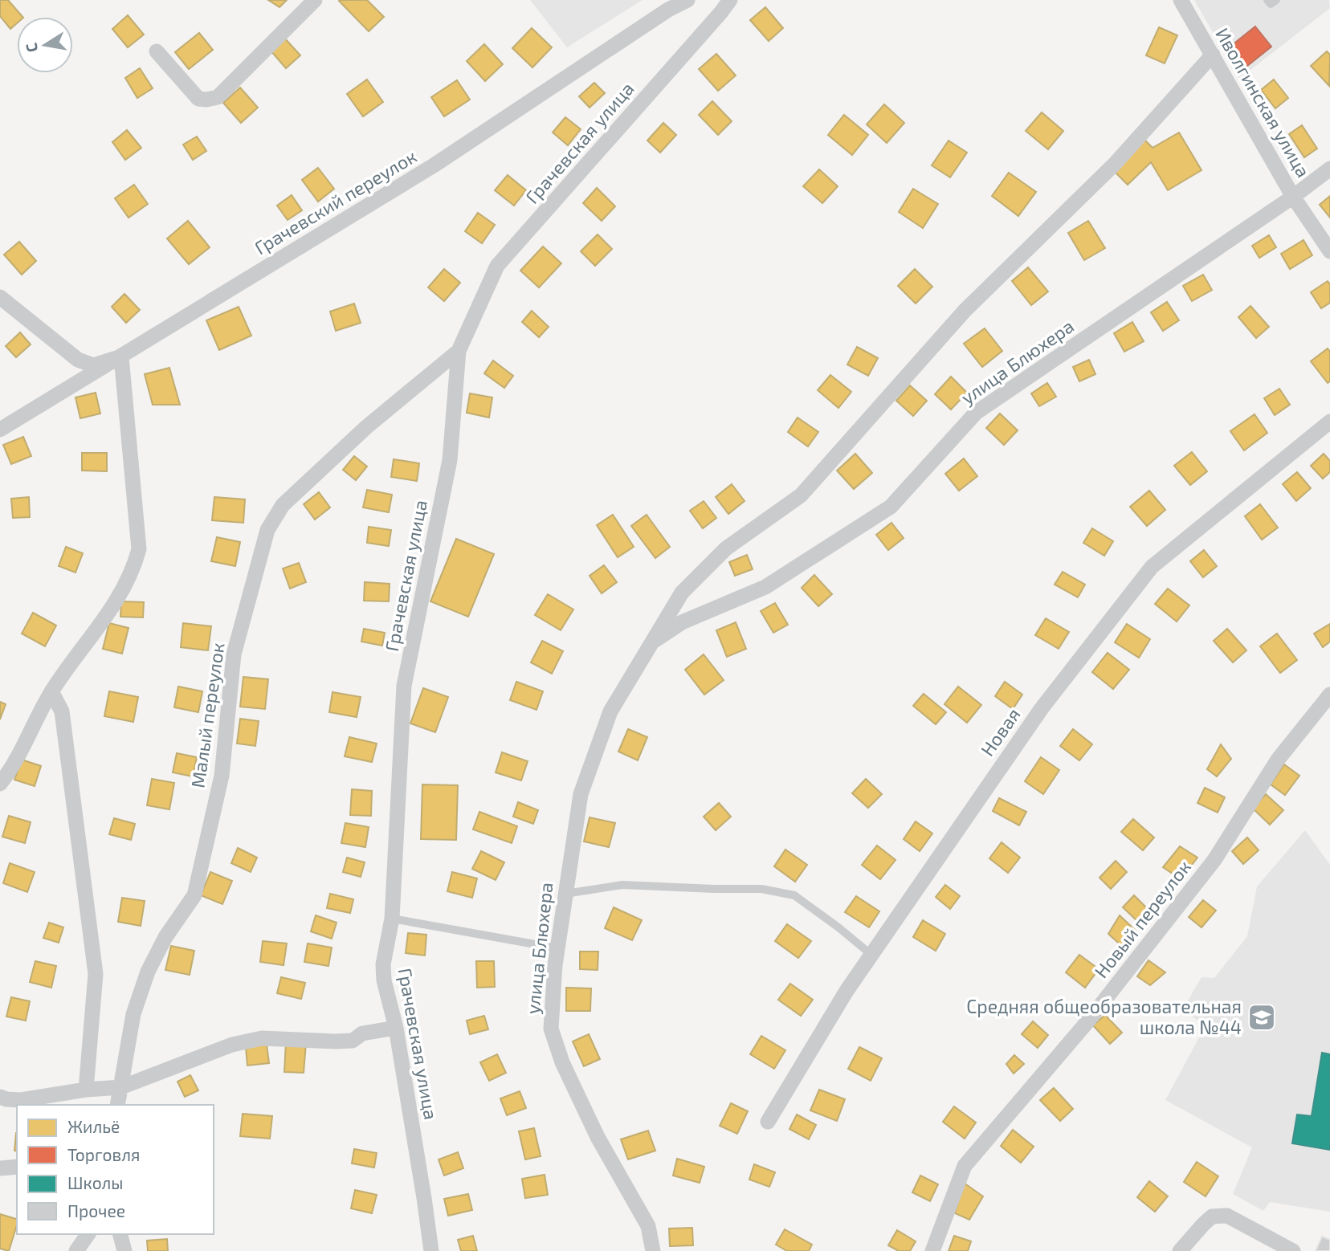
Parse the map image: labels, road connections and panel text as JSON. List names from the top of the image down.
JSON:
{
  "streets": {
    "street": [
      "Иволгинская улица",
      "Грачевская улица",
      "Грачевский переулок",
      "улица Блюхера",
      "Малый переулок",
      "Новая",
      "Новый переулок"
    ]
  },
  "crossings": [
    ["Иволгинская улица", "улица Блюхера"],
    ["Грачевская улица", "Малый переулок"]
  ],
  "places": {
    "school or university": ["Средняя общеобразовательная школа №44"]
  },
  "legend": [
    "Жильё",
    "Торговля",
    "Школы",
    "Прочее"
  ],
  "north": "left"
}
